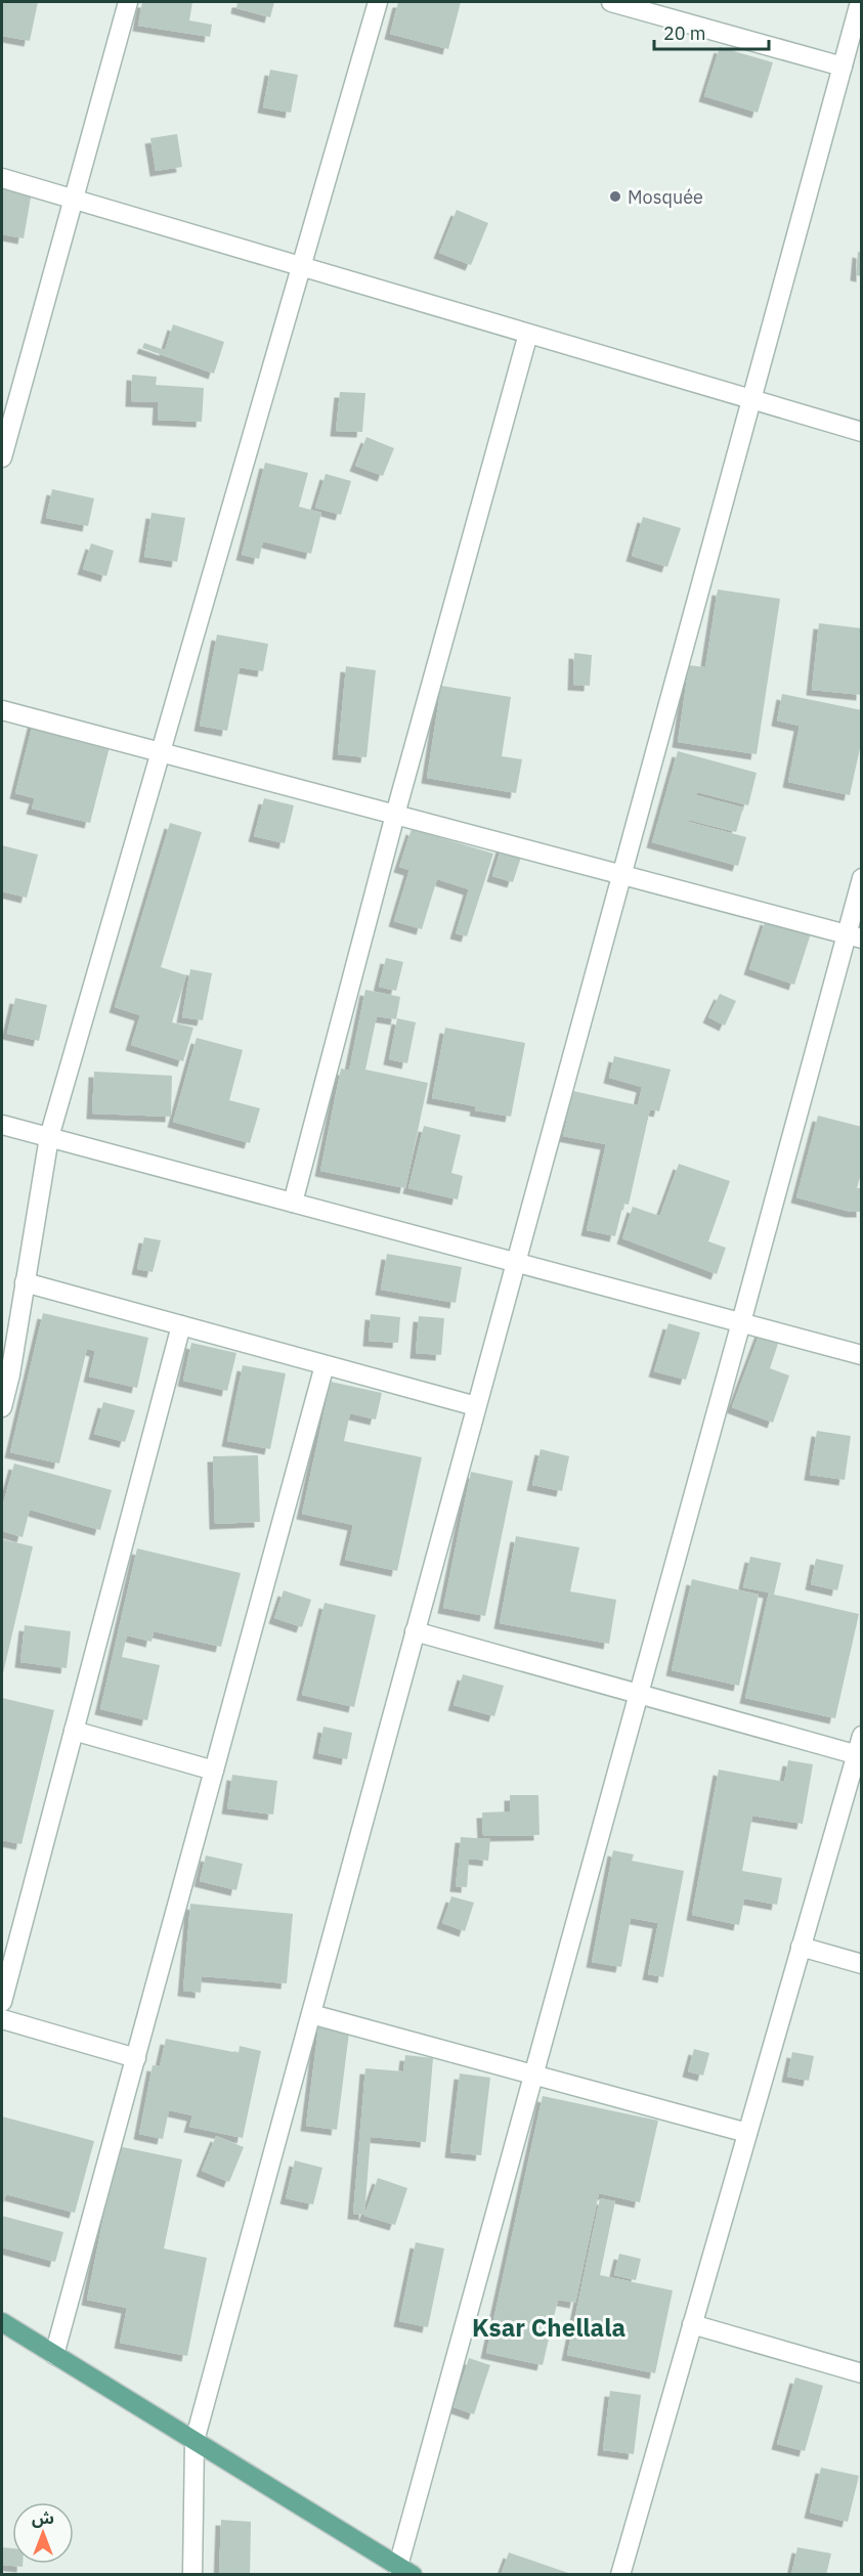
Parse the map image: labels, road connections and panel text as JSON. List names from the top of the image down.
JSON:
{
  "districts": ["Ksar Chellala"],
  "places": ["Mosquée"],
  "scale_bar": "20 m",
  "north": "top"
}
